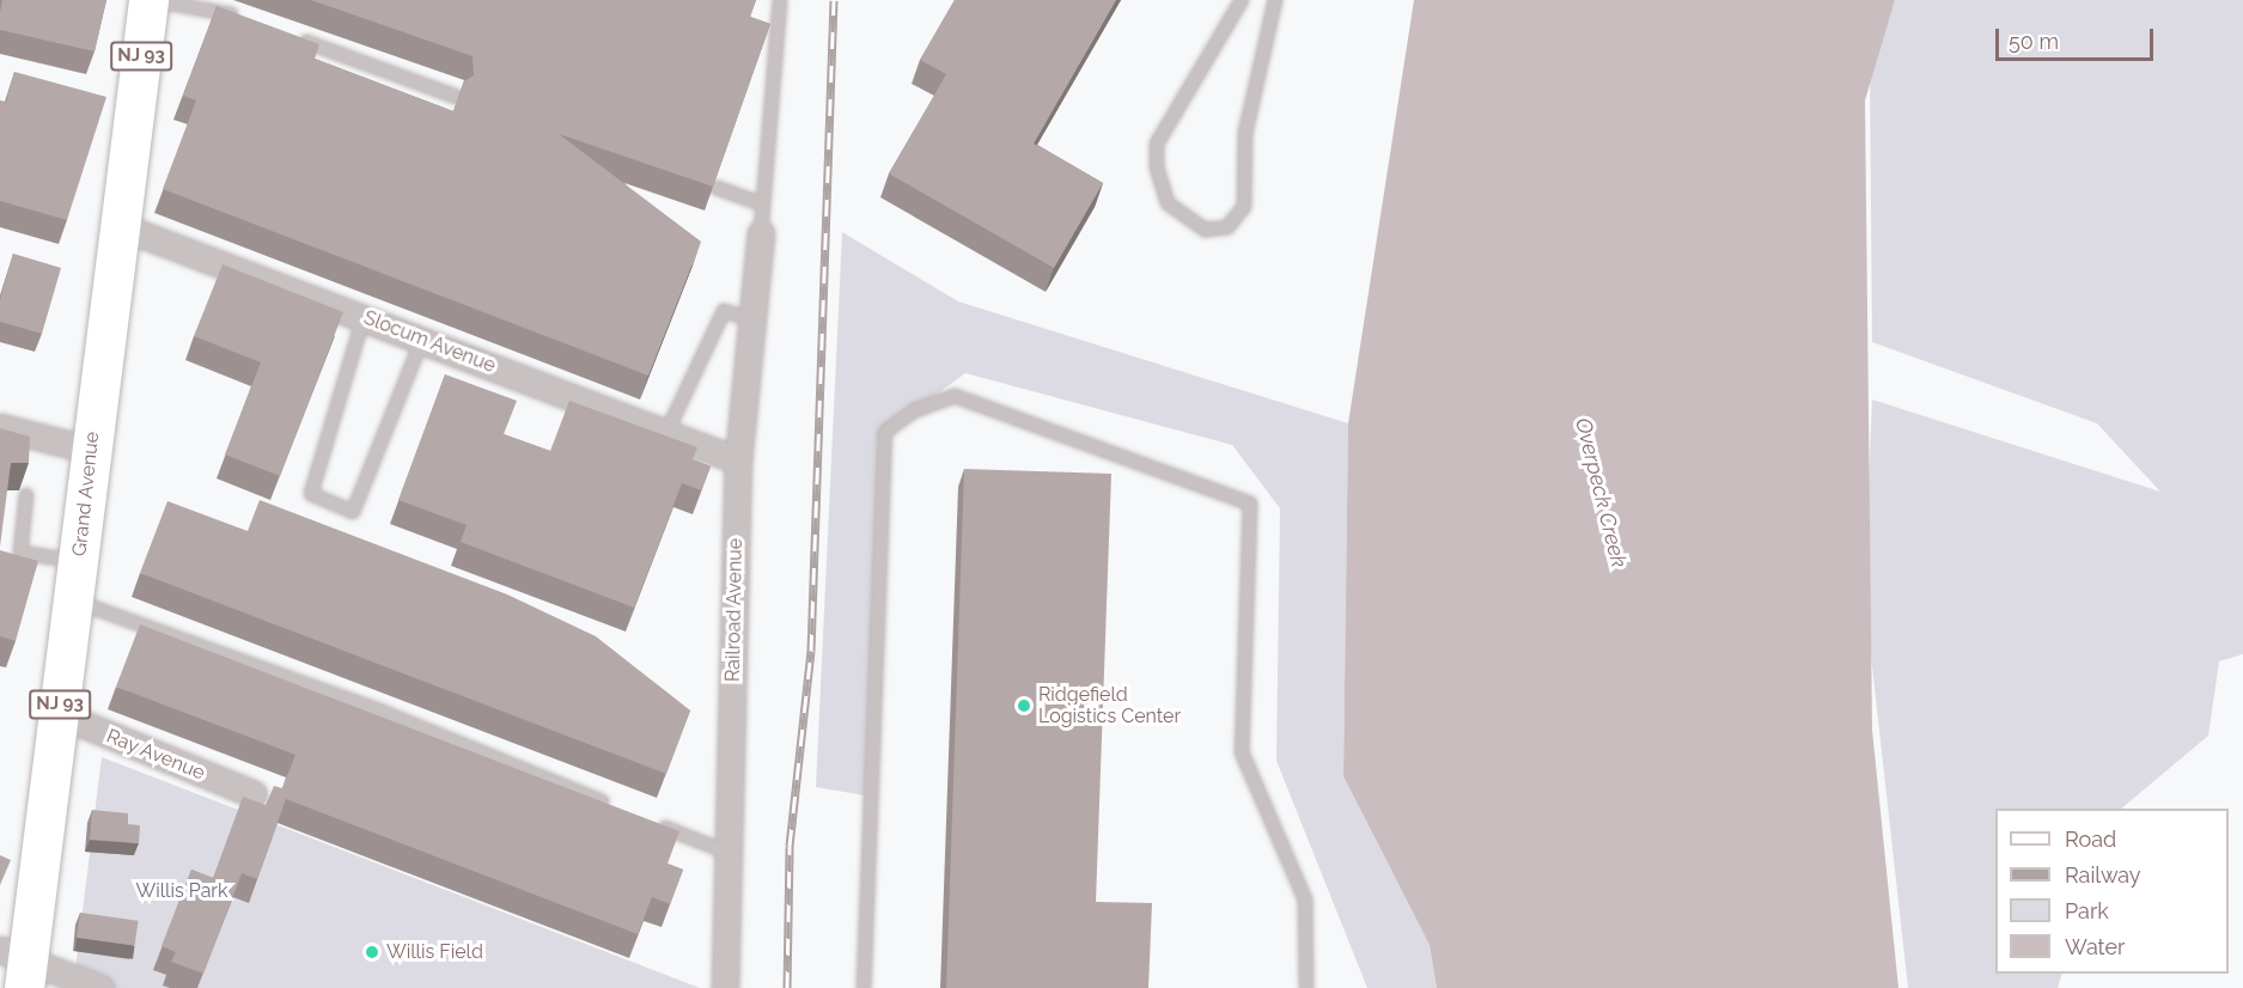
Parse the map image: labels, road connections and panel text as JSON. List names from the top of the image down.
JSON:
{
  "streets": {
    "main road": ["NJ 93", "Grand Avenue"],
    "street": ["Slocum Avenue", "Railroad Avenue", "Ray Avenue"]
  },
  "crossings": [
    ["Slocum Avenue", "Grand Avenue"],
    ["Slocum Avenue", "Railroad Avenue"],
    ["Grand Avenue", "Ray Avenue"]
  ],
  "water": ["Overpeck Creek"],
  "parks": ["Willis Park"],
  "places": ["Ridgefield Logistics Center", "Willis Field"],
  "legend": [
    "Road",
    "Railway",
    "Park",
    "Water"
  ],
  "scale_bar": "50 m"
}
